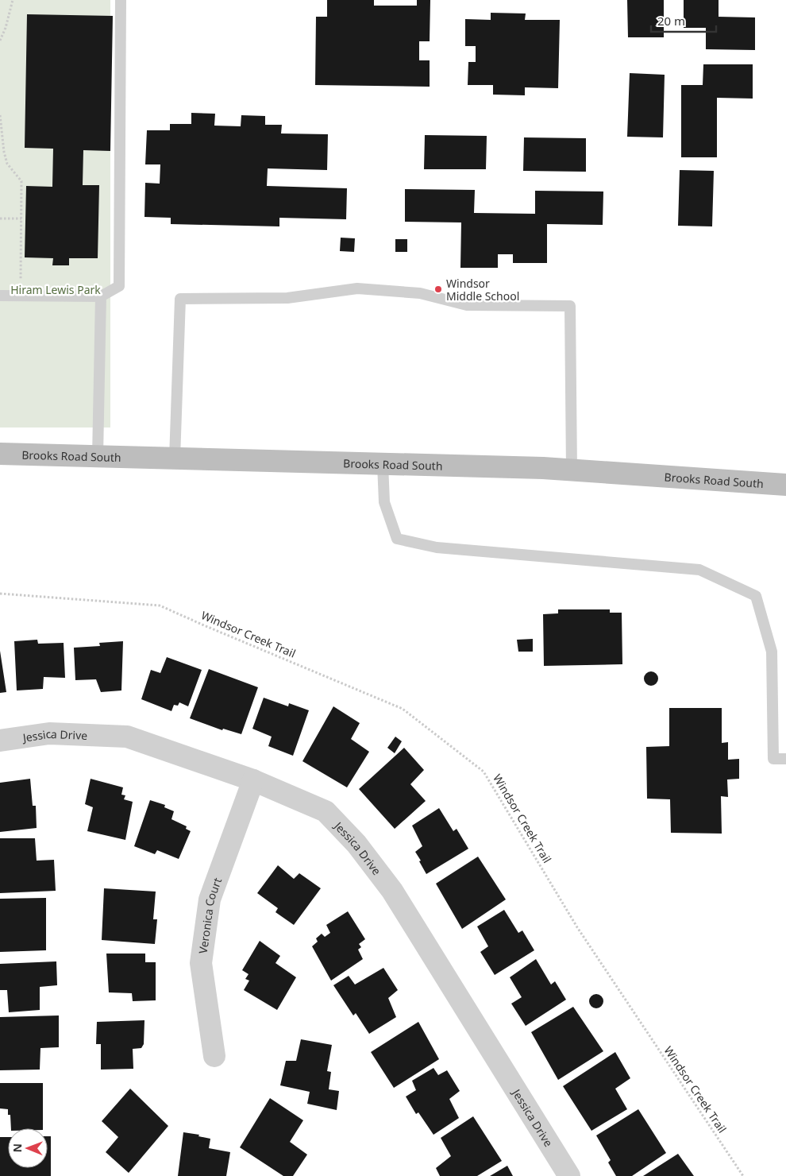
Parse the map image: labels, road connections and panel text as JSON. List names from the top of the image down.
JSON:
{
  "streets": {
    "street": ["Brooks Road South", "Jessica Drive", "Veronica Court"],
    "path": ["Windsor Creek Trail"]
  },
  "crossings": [
    ["Jessica Drive", "Veronica Court"]
  ],
  "parks": ["Hiram Lewis Park"],
  "places": ["Windsor Middle School"],
  "scale_bar": "20 m",
  "north": "left"
}
